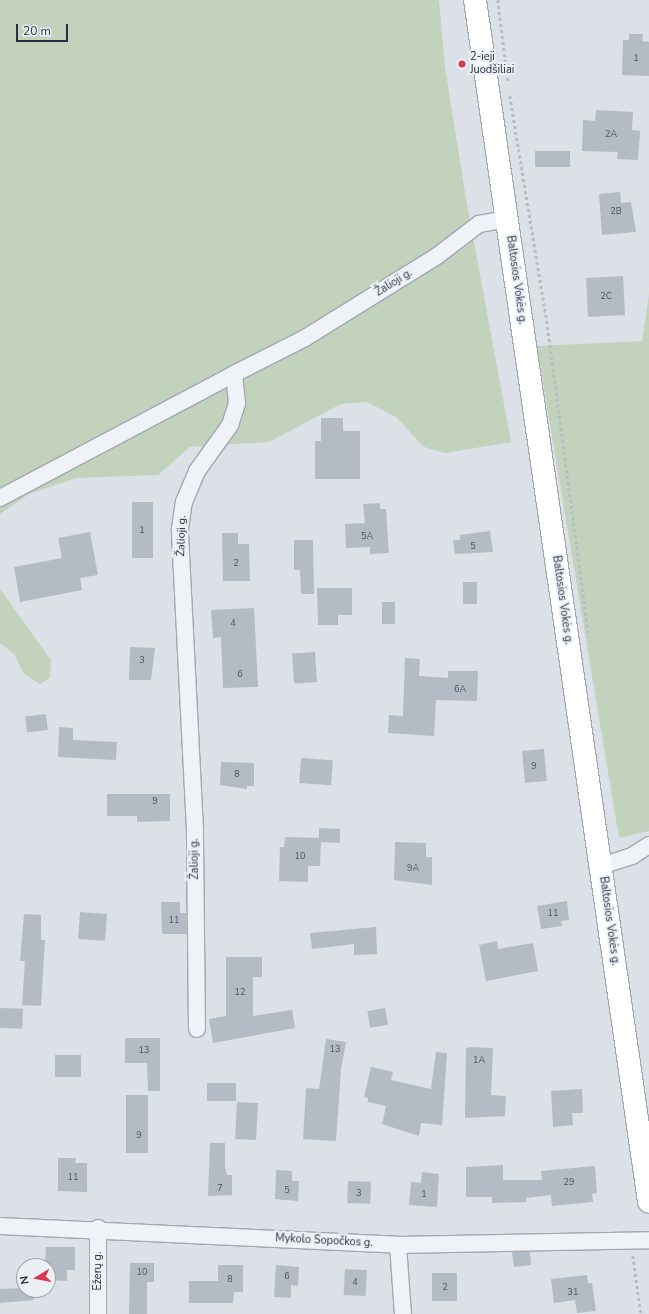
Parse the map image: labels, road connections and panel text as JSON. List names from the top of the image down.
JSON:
{
  "streets": {
    "main road": ["Baltosios Vokės g."],
    "street": ["Žalioji g.", "Mykolo Sopočkos g.", "Ežerų g."]
  },
  "crossings": [
    ["Baltosios Vokės g.", "Žalioji g."],
    ["Mykolo Sopočkos g.", "Ežerų g."]
  ],
  "places": ["2-ieji Juodšiliai"],
  "house_numbers": [
    "1",
    "2A",
    "2B",
    "2C",
    "1",
    "5A",
    "5",
    "2",
    "4",
    "3",
    "6",
    "6A",
    "9",
    "8",
    "9",
    "10",
    "9A",
    "11",
    "11",
    "12",
    "13",
    "13",
    "1A",
    "9",
    "11",
    "29",
    "7",
    "5",
    "3",
    "1",
    "10",
    "6",
    "8",
    "4",
    "2",
    "31"
  ],
  "scale_bar": "20 m",
  "north": "left"
}
